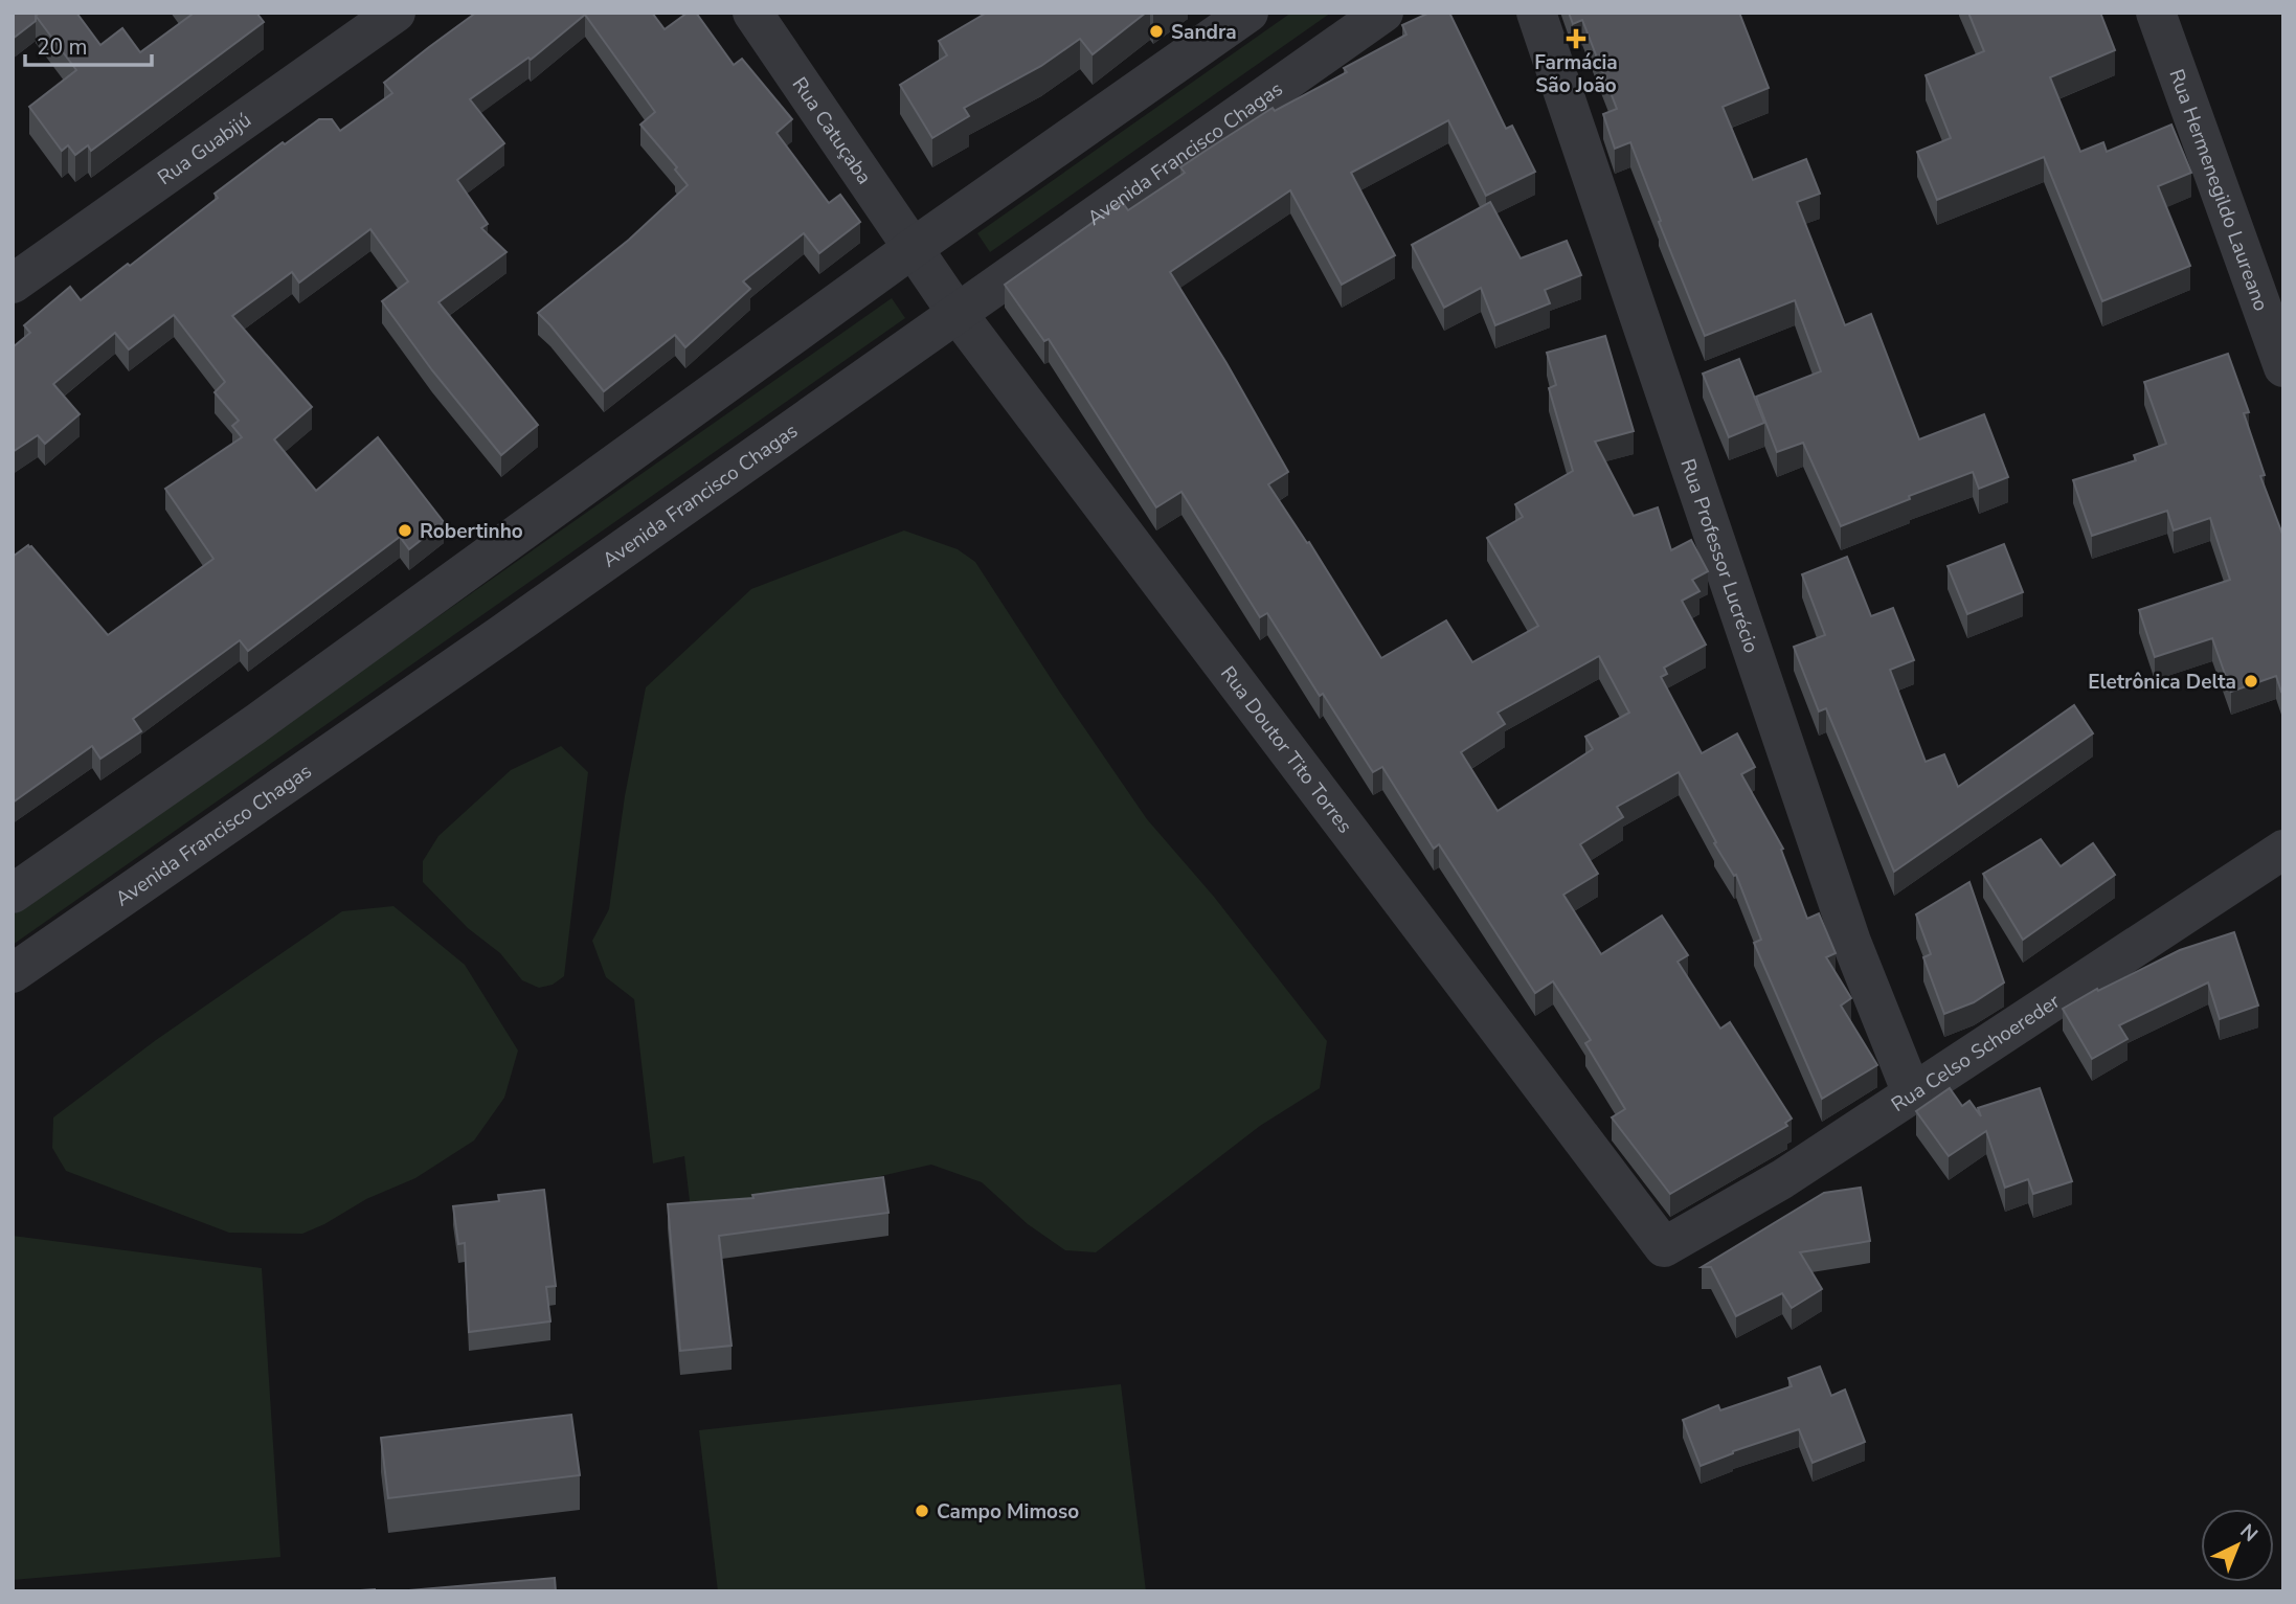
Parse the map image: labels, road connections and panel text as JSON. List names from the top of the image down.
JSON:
{
  "streets": {
    "street": [
      "Rua Catuçaba",
      "Rua Guabijú",
      "Avenida Francisco Chagas",
      "Rua Hermenegildo Laureano",
      "Rua Professor Lucrécio",
      "Rua Doutor Tito Torres",
      "Rua Celso Schoereder"
    ]
  },
  "crossings": [
    ["Rua Catuçaba", "Rua Doutor Tito Torres"],
    ["Avenida Francisco Chagas", "Rua Doutor Tito Torres"],
    ["Rua Professor Lucrécio", "Rua Celso Schoereder"],
    ["Rua Doutor Tito Torres", "Rua Celso Schoereder"]
  ],
  "places": {
    "other": [
      "Sandra",
      "Robertinho",
      "Eletrônica Delta",
      "Campo Mimoso"
    ],
    "health": ["Farmácia São João"]
  },
  "scale_bar": "20 m",
  "north": "top right"
}
